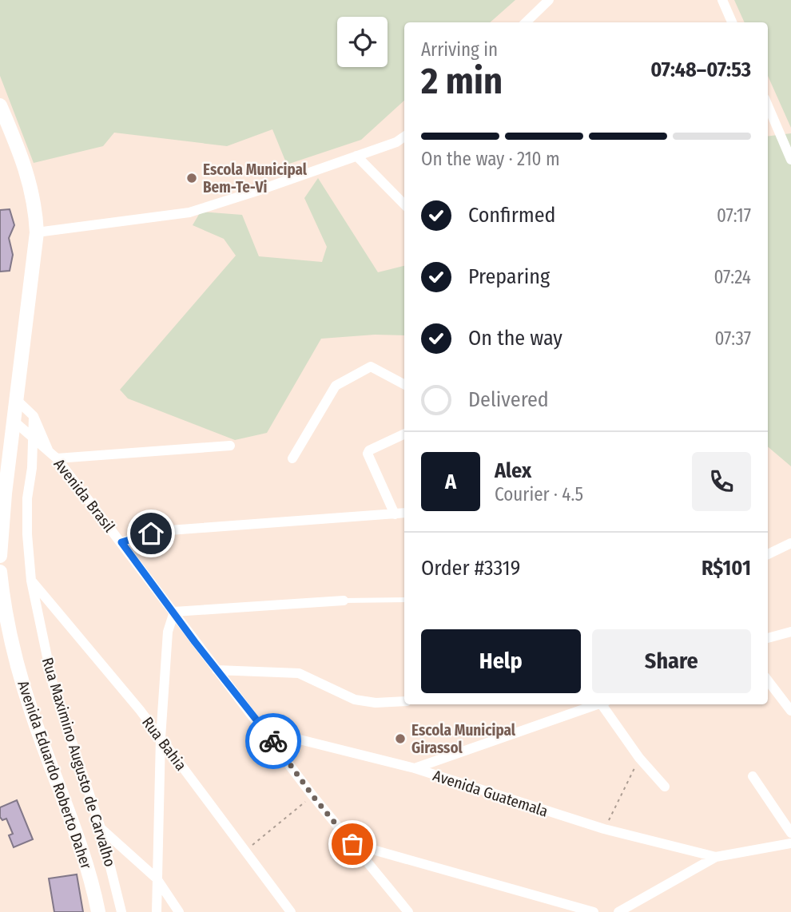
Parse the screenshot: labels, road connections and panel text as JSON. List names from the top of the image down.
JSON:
{
  "streets": {
    "main road": ["Avenida Eduardo Roberto Daher"],
    "street": [
      "Avenida Brasil",
      "Rua Bahia",
      "Rua Maximino Augusto de Carvalho",
      "Avenida Guatemala"
    ]
  },
  "crossings": [
    ["Avenida Brasil", "Rua Maximino Augusto de Carvalho"],
    ["Avenida Brasil", "Avenida Guatemala"],
    ["Rua Bahia", "Rua Maximino Augusto de Carvalho"]
  ],
  "places": ["Escola Municipal Bem-Te-Vi", "Escola Municipal Girassol"],
  "page": {
    "heading": ["2 min", "Arriving in", "07:48–07:53"],
    "panel": [
      "Alex",
      "Courier · 4.5",
      "Order #3319",
      "R$101"
    ],
    "bar": "On the way · 210 m",
    "list": [
      ["Confirmed", "07:17"],
      ["Preparing", "07:24"],
      ["On the way", "07:37"],
      "Delivered"
    ],
    "round": "A",
    "buttons": ["Help", "Share"]
  }
}
